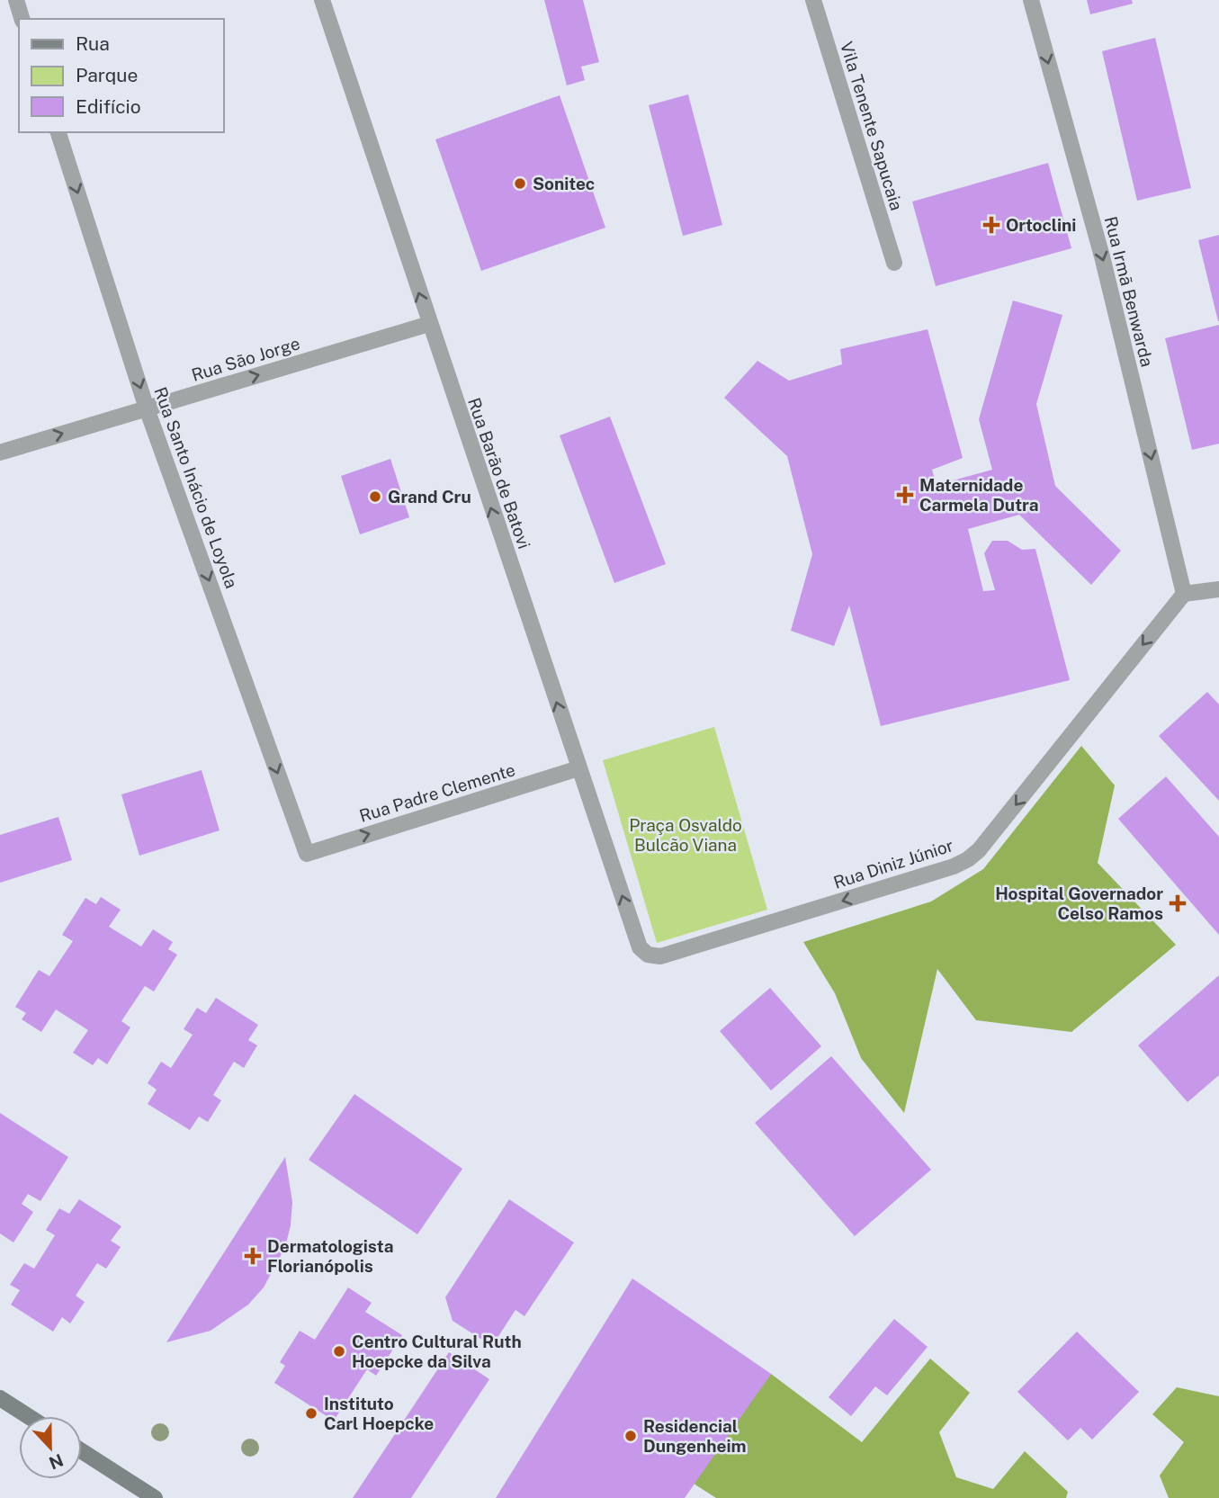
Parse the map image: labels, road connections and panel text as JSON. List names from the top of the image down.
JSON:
{
  "streets": {
    "street": [
      "Vila Tenente Sapucaia",
      "Rua Irmã Benwarda",
      "Rua São Jorge",
      "Rua Barão de Batovi",
      "Rua Santo Inácio de Loyola",
      "Rua Padre Clemente",
      "Rua Diniz Júnior"
    ]
  },
  "crossings": [
    ["Rua Irmã Benwarda", "Rua Diniz Júnior"],
    ["Rua São Jorge", "Rua Barão de Batovi"],
    ["Rua São Jorge", "Rua Santo Inácio de Loyola"],
    ["Rua Barão de Batovi", "Rua Padre Clemente"],
    ["Rua Barão de Batovi", "Rua Diniz Júnior"],
    ["Rua Santo Inácio de Loyola", "Rua Padre Clemente"]
  ],
  "one_way": [
    "Rua Irmã Benwarda",
    "Rua São Jorge",
    "Rua Barão de Batovi",
    "Rua Santo Inácio de Loyola",
    "Rua Padre Clemente",
    "Rua Diniz Júnior"
  ],
  "parks": ["Praça Osvaldo Bulcão Viana"],
  "places": {
    "other": [
      "Sonitec",
      "Grand Cru",
      "Centro Cultural Ruth Hoepcke da Silva",
      "Instituto Carl Hoepcke",
      "Residencial Dungenheim"
    ],
    "health": [
      "Ortoclini",
      "Maternidade Carmela Dutra",
      "Hospital Governador Celso Ramos",
      "Dermatologista Florianópolis"
    ]
  },
  "legend": ["Rua", "Parque", "Edifício"],
  "north": "bottom"
}
